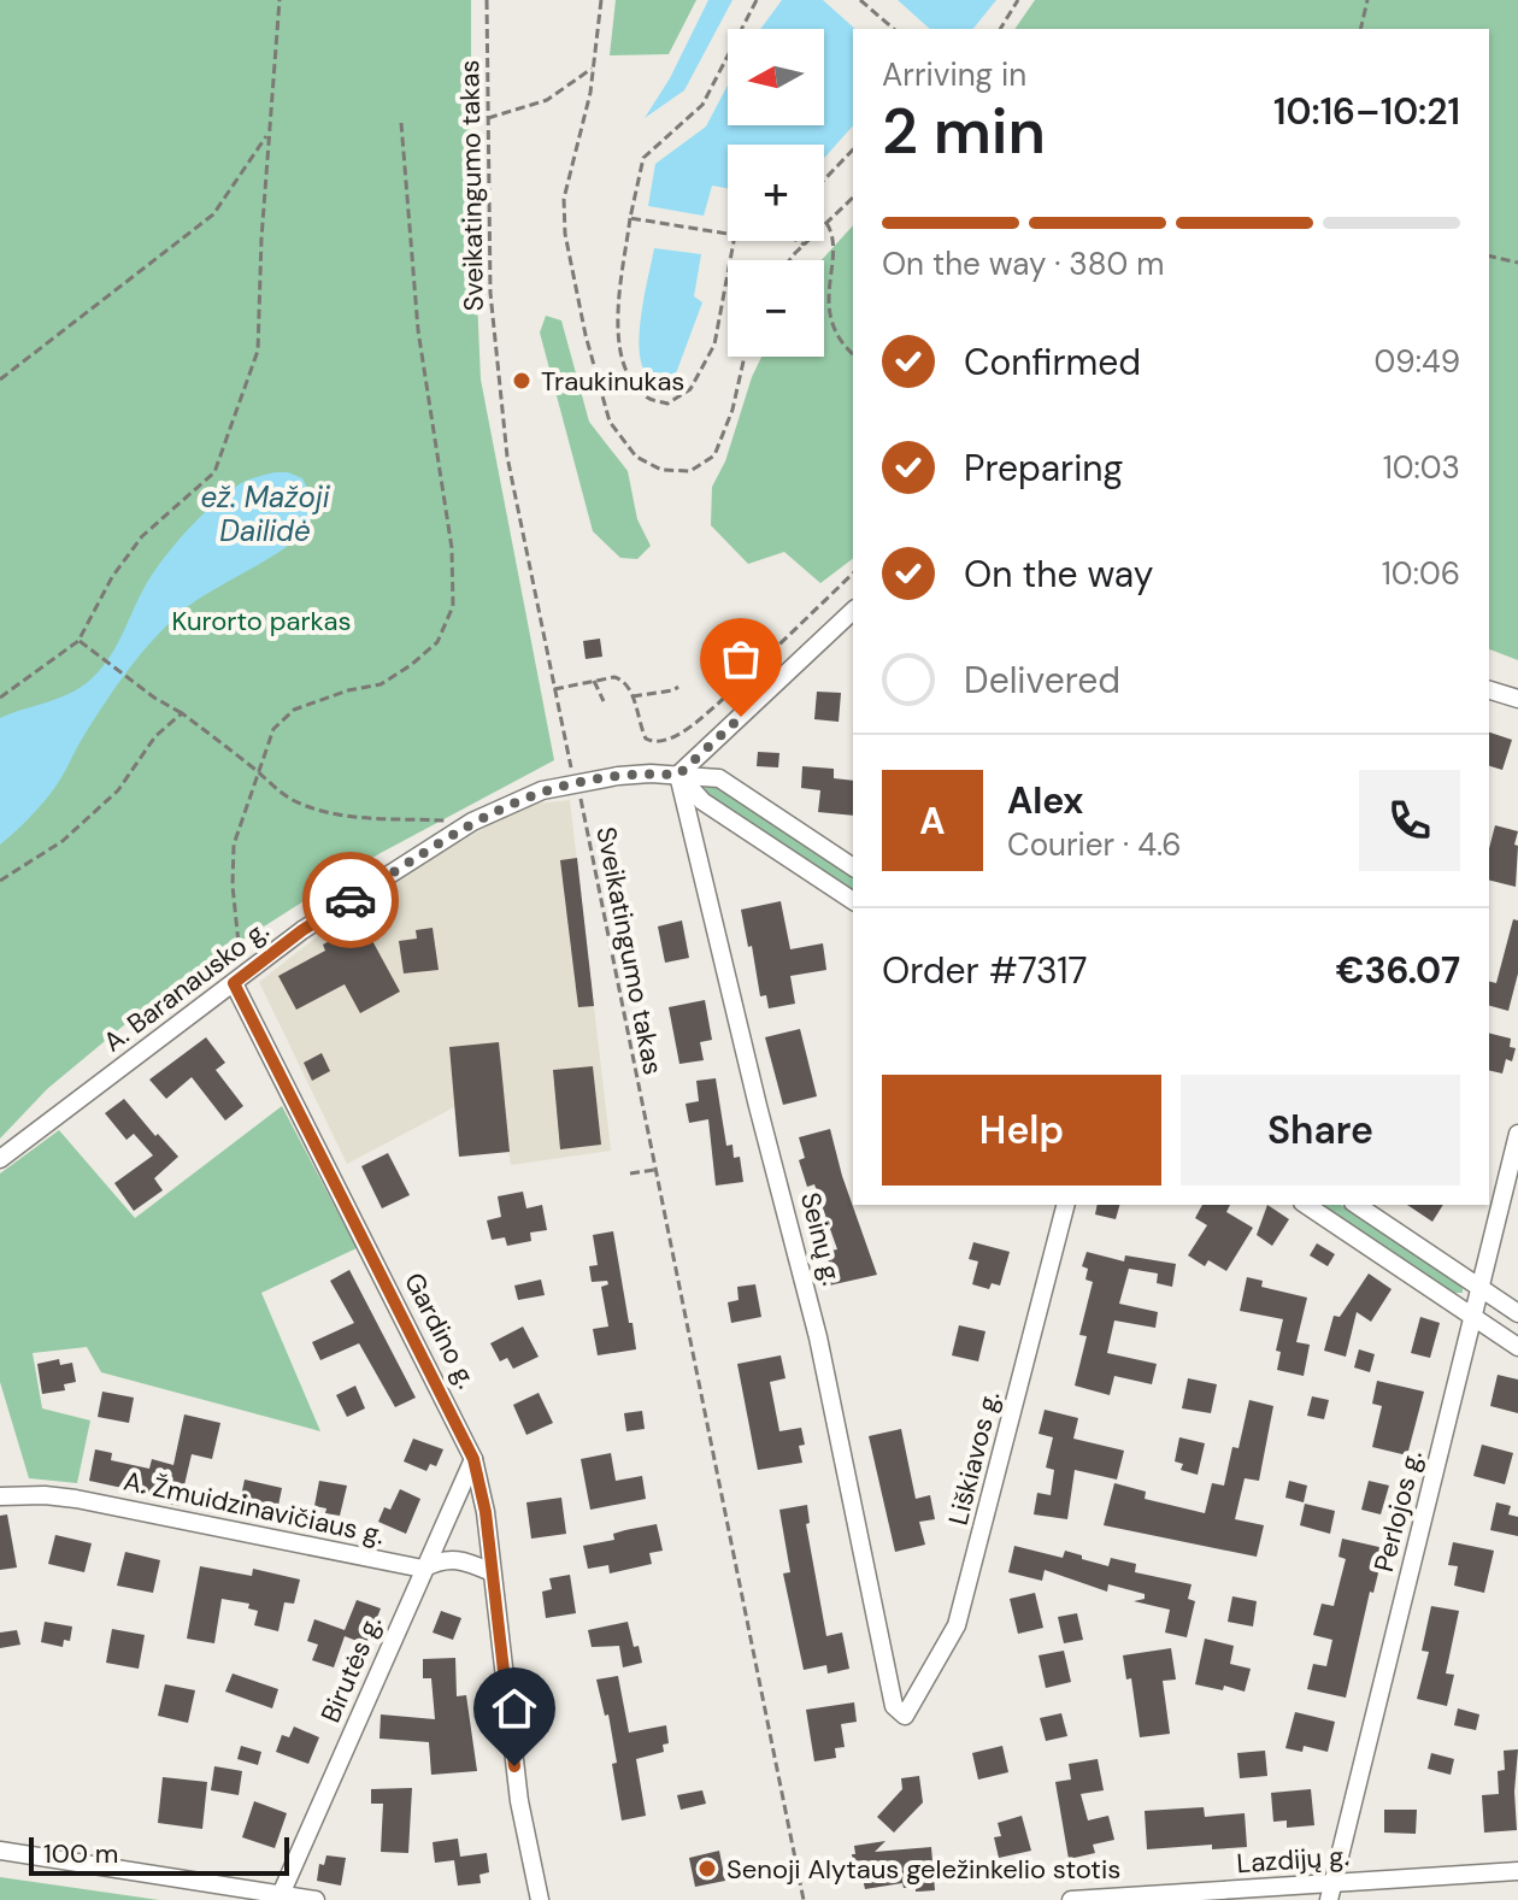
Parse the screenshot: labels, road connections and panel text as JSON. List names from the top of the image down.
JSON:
{
  "streets": {
    "street": [
      "A. Baranausko g.",
      "Seinų g.",
      "Gardino g.",
      "Liškiavos g.",
      "A. Žmuidzinavičiaus g.",
      "Perlojos g.",
      "Birutės g.",
      "Lazdijų g."
    ],
    "path": ["Sveikatingumo takas"]
  },
  "crossings": [
    ["Sveikatingumo takas", "A. Baranausko g."],
    ["A. Baranausko g.", "Seinų g."],
    ["A. Baranausko g.", "Gardino g."],
    ["Seinų g.", "Liškiavos g."],
    ["Gardino g.", "A. Žmuidzinavičiaus g."],
    ["Gardino g.", "Birutės g."],
    ["A. Žmuidzinavičiaus g.", "Birutės g."],
    ["Perlojos g.", "Lazdijų g."]
  ],
  "water": ["ež. Mažoji Dailidė"],
  "parks": ["Kurorto parkas"],
  "places": ["Traukinukas", "Senoji Alytaus geležinkelio stotis"],
  "scale_bar": "100 m",
  "north": "left",
  "page": {
    "map_buttons": ["+", "−"],
    "heading": ["2 min", "Arriving in", "10:16–10:21"],
    "panel": [
      "Alex",
      "Courier · 4.6",
      "Order #7317",
      "€36.07"
    ],
    "bar": "On the way · 380 m",
    "list": [
      ["Confirmed", "09:49"],
      ["Preparing", "10:03"],
      ["On the way", "10:06"],
      "Delivered"
    ],
    "round": "A",
    "buttons": ["Help", "Share"],
    "scale": "100 m"
  }
}
